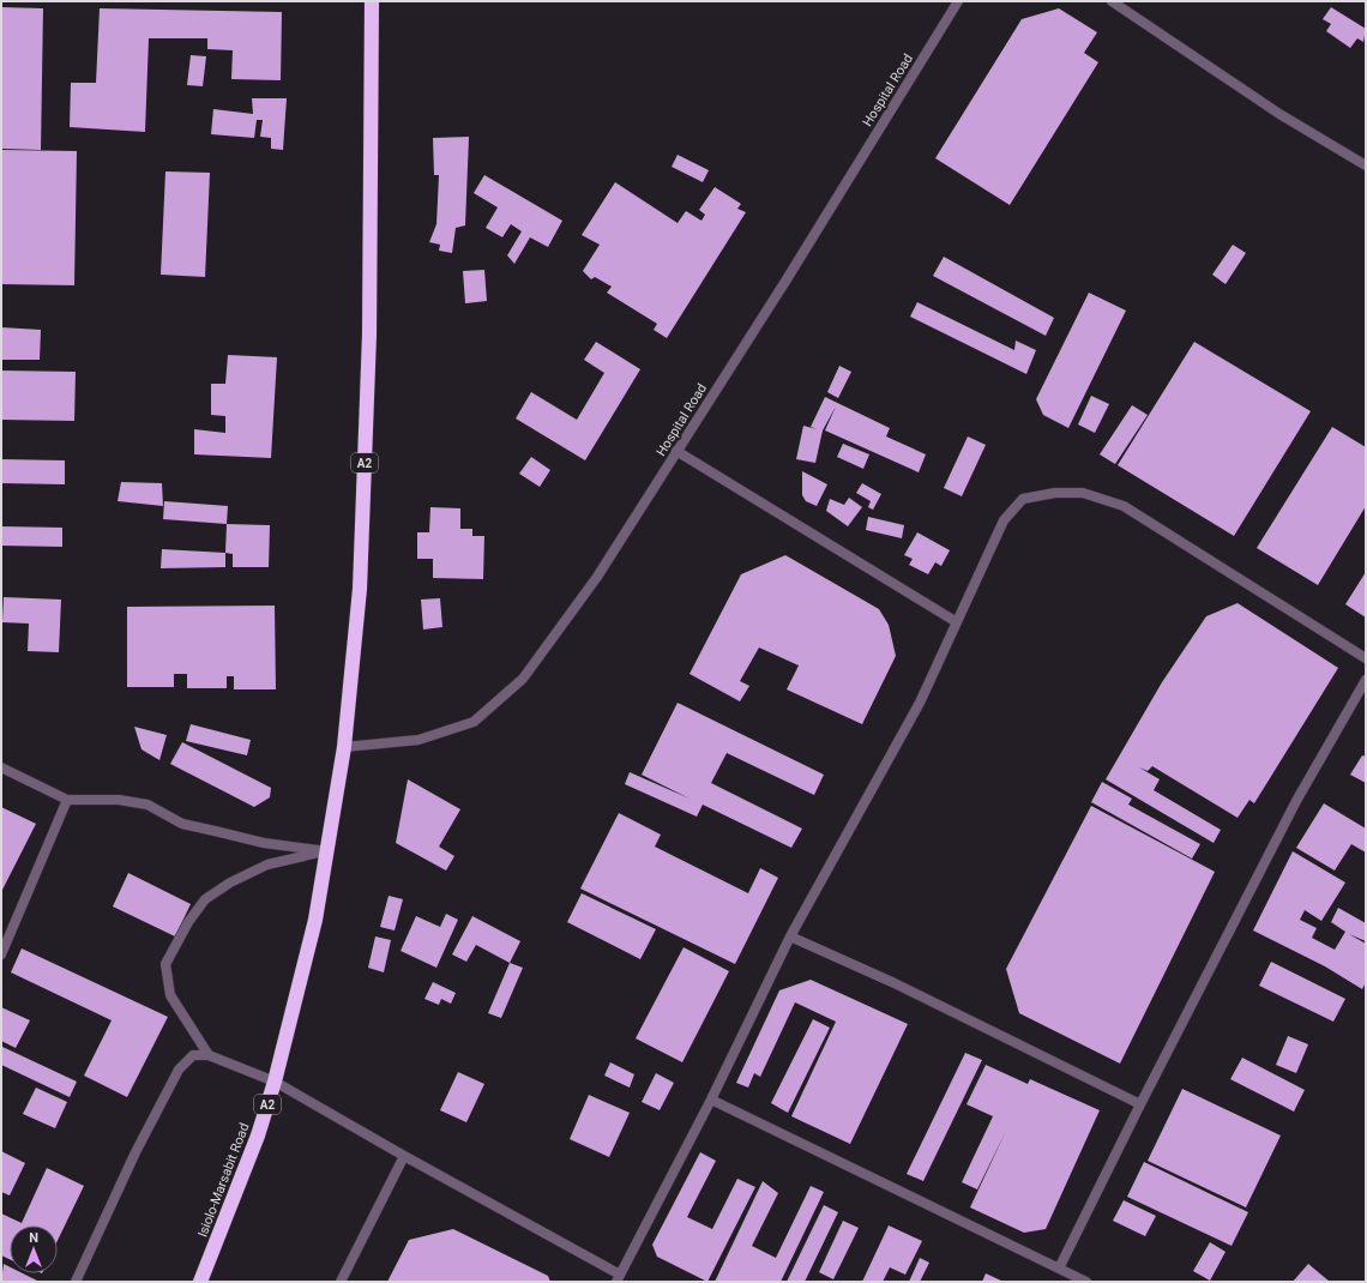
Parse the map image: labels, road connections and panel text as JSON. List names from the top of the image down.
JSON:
{
  "streets": {
    "highway": ["A2", "Isiolo-Marsabit Road"],
    "street": ["Hospital Road"]
  },
  "crossings": [
    ["Hospital Road", "A2"],
    ["A2", "Isiolo-Marsabit Road"]
  ],
  "north": "top"
}
